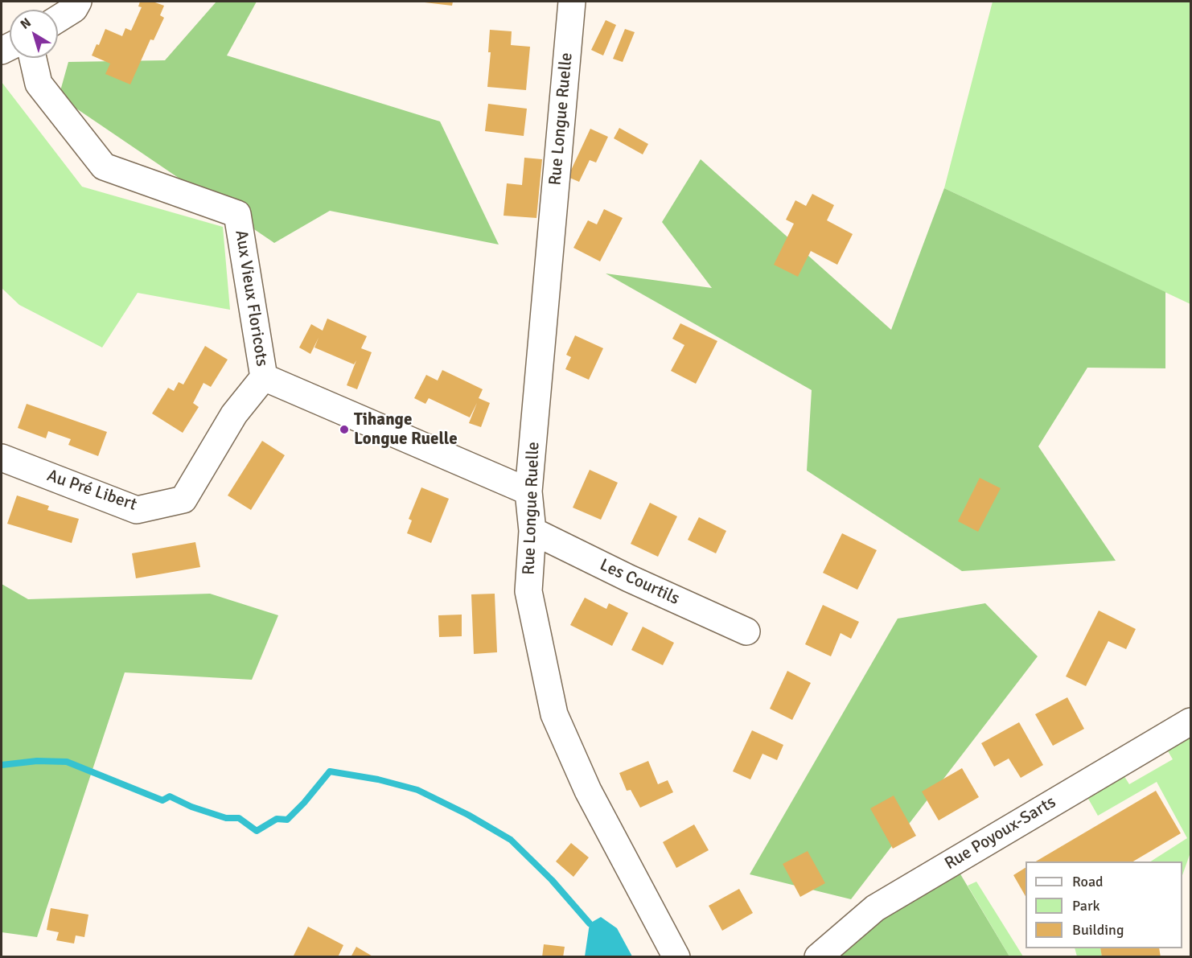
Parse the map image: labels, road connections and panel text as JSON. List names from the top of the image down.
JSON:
{
  "streets": {
    "street": [
      "Rue Longue Ruelle",
      "Aux Vieux Floricots",
      "Au Pré Libert",
      "Les Courtils",
      "Rue Poyoux-Sarts"
    ]
  },
  "crossings": [
    ["Rue Longue Ruelle", "Aux Vieux Floricots"],
    ["Rue Longue Ruelle", "Les Courtils"],
    ["Aux Vieux Floricots", "Au Pré Libert"]
  ],
  "places": ["Tihange Longue Ruelle"],
  "legend": ["Road", "Park", "Building"],
  "north": "top left"
}
